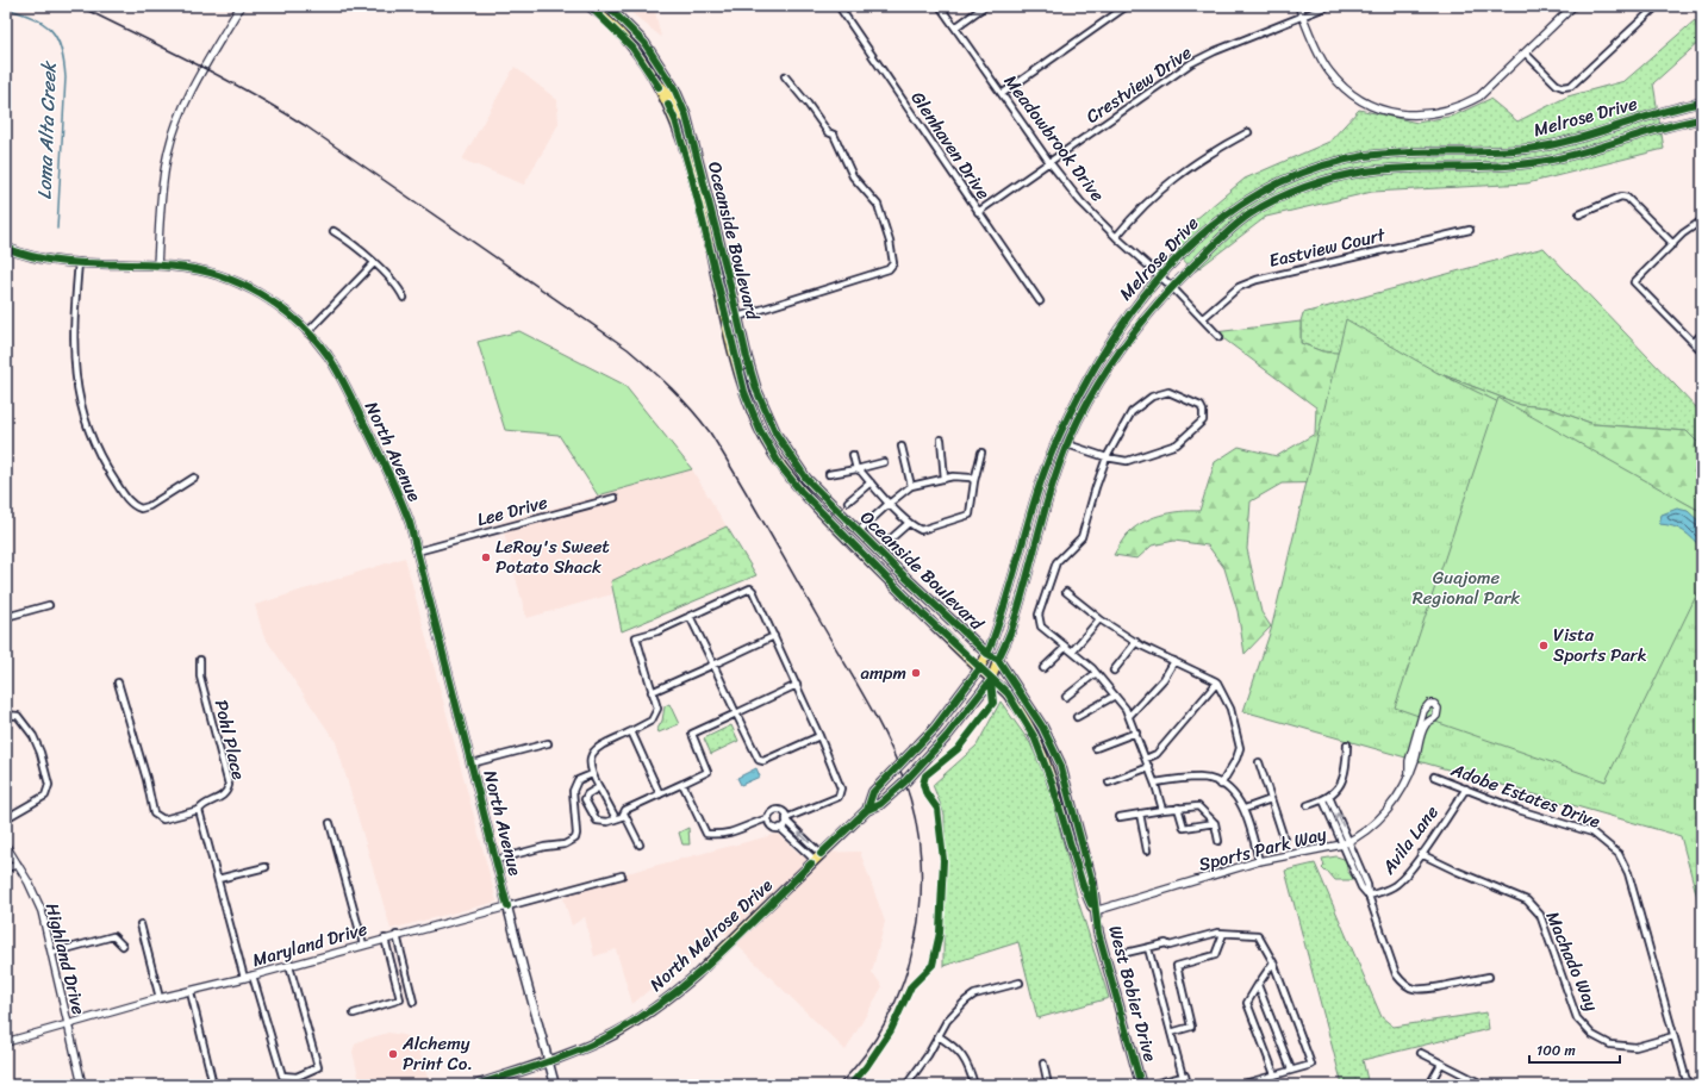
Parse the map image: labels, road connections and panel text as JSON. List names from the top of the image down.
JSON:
{
  "streets": {
    "main road": [
      "Melrose Drive",
      "Oceanside Boulevard",
      "North Avenue",
      "North Melrose Drive",
      "West Bobier Drive"
    ],
    "street": [
      "Crestview Drive",
      "Meadowbrook Drive",
      "Glenhaven Drive",
      "Eastview Court",
      "Lee Drive",
      "Pohl Place",
      "Adobe Estates Drive",
      "Avila Lane",
      "Sports Park Way",
      "Maryland Drive",
      "Highland Drive",
      "Machado Way"
    ]
  },
  "crossings": [
    ["Crestview Drive", "Meadowbrook Drive"],
    ["Crestview Drive", "Glenhaven Drive"],
    ["Melrose Drive", "Meadowbrook Drive"],
    ["Melrose Drive", "Oceanside Boulevard"],
    ["Melrose Drive", "North Melrose Drive"],
    ["Meadowbrook Drive", "Eastview Court"],
    ["Oceanside Boulevard", "Sports Park Way"],
    ["Oceanside Boulevard", "North Melrose Drive"],
    ["Oceanside Boulevard", "West Bobier Drive"],
    ["North Avenue", "Lee Drive"],
    ["North Avenue", "North Melrose Drive"],
    ["North Avenue", "Maryland Drive"],
    ["Adobe Estates Drive", "Avila Lane"],
    ["Adobe Estates Drive", "Machado Way"],
    ["Avila Lane", "Machado Way"],
    ["Sports Park Way", "West Bobier Drive"],
    ["Maryland Drive", "Highland Drive"]
  ],
  "water": ["Loma Alta Creek"],
  "parks": ["Guajome Regional Park"],
  "places": [
    "LeRoy's Sweet Potato Shack",
    "Vista Sports Park",
    "ampm",
    "Alchemy Print Co."
  ],
  "scale_bar": "100 m"
}
